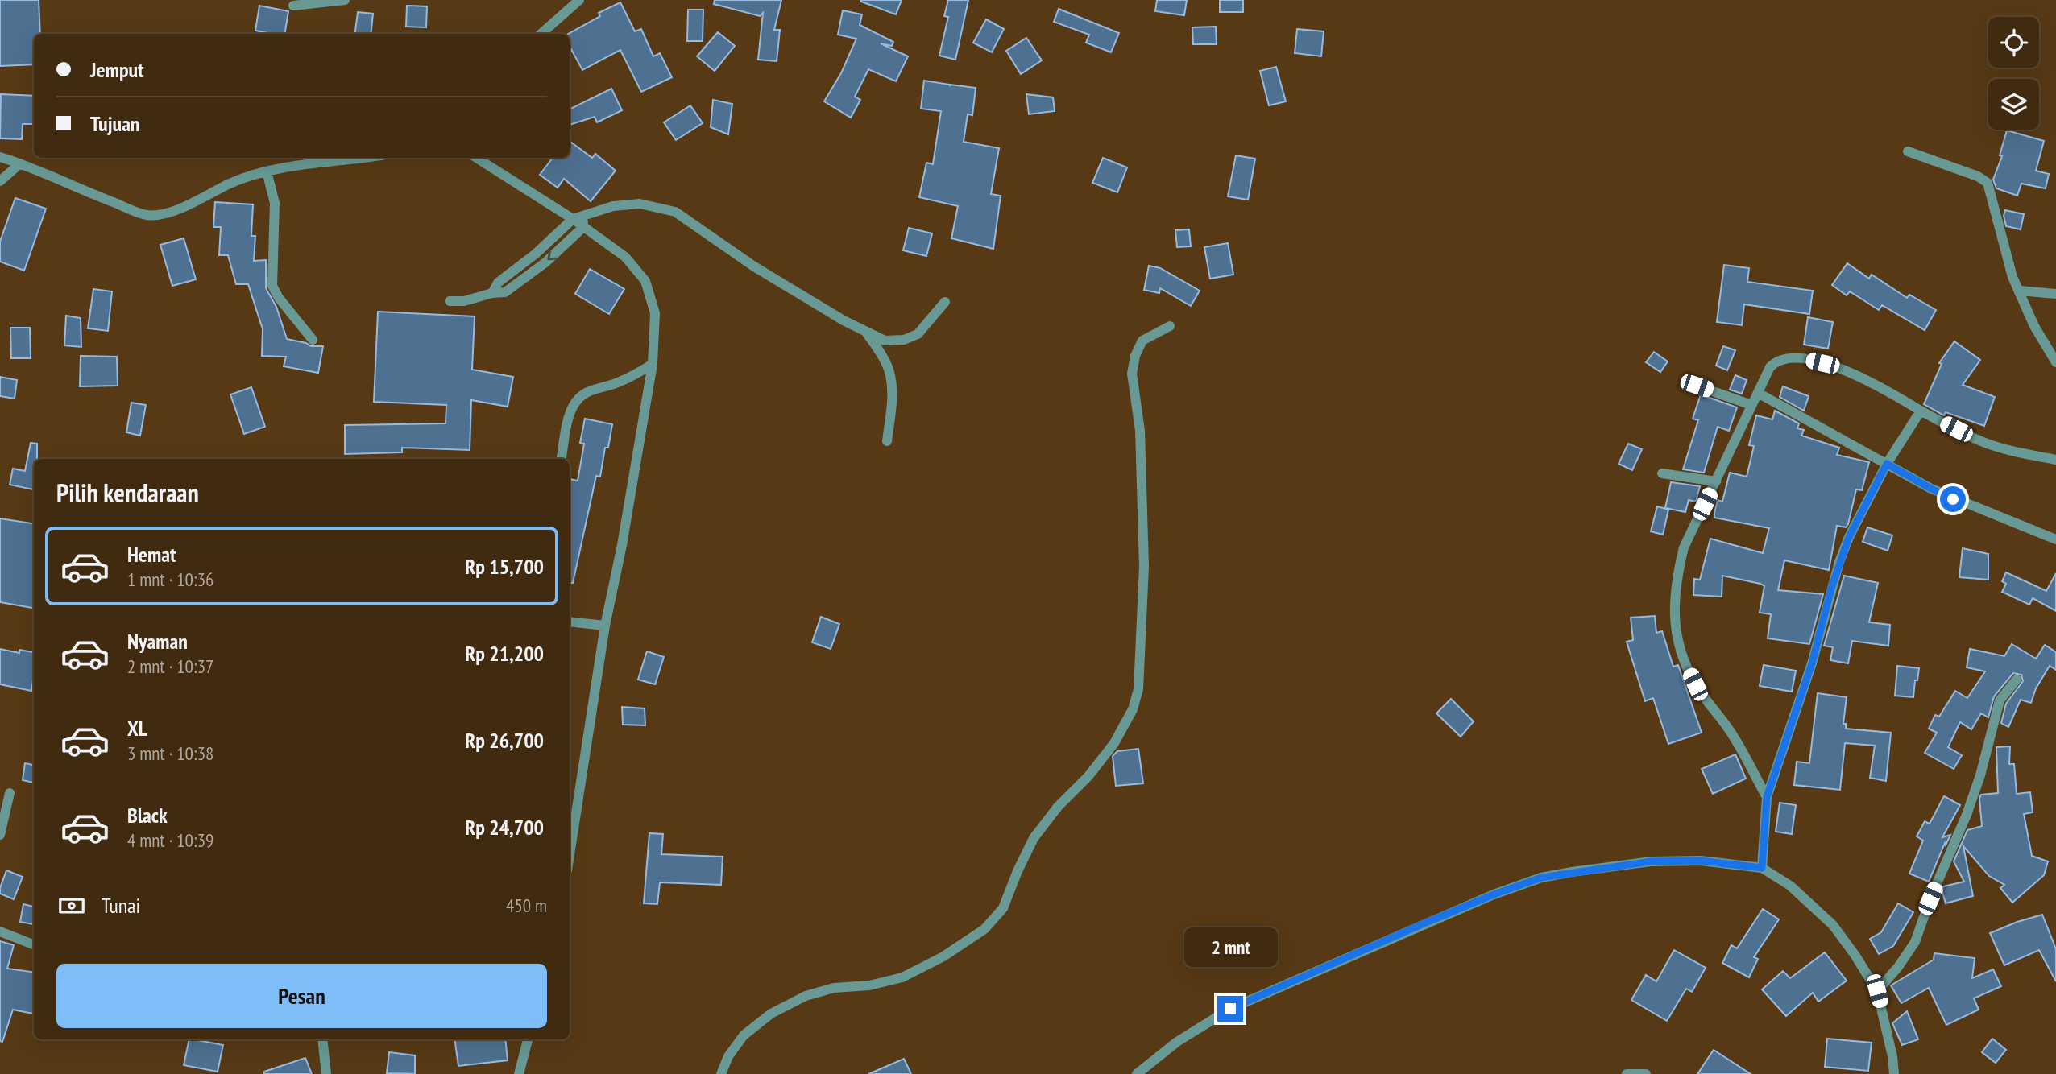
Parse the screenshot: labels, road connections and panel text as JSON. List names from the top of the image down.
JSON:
{
  "page": {
    "banner": ["Jemput", "Tujuan"],
    "heading": "Pilih kendaraan",
    "list": [
      {
        "name": "Hemat",
        "note": "1 mnt · 10:36",
        "value": "Rp 15,700"
      },
      {
        "name": "Nyaman",
        "note": "2 mnt · 10:37",
        "value": "Rp 21,200"
      },
      {
        "name": "XL",
        "note": "3 mnt · 10:38",
        "value": "Rp 26,700"
      },
      {
        "name": "Black",
        "note": "4 mnt · 10:39",
        "value": "Rp 24,700"
      }
    ],
    "pay": ["Tunai", "450 m"],
    "bubble": "2 mnt",
    "buttons": "Pesan"
  }
}
